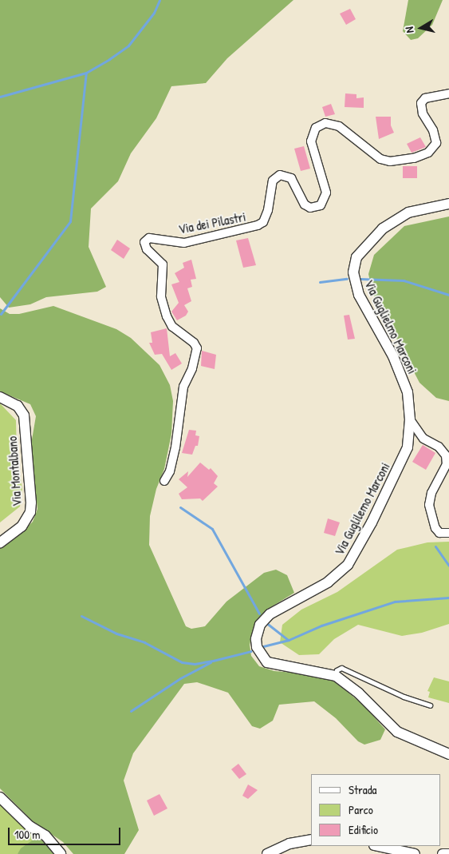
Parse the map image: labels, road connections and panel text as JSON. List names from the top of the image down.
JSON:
{
  "streets": {
    "street": [
      "Via dei Pilastri",
      "Via Guglielmo Marconi",
      "Via Montalbano",
      "Via Guglilemo Marconi"
    ]
  },
  "crossings": [
    ["Via Guglielmo Marconi", "Via Guglilemo Marconi"]
  ],
  "legend": ["Strada", "Parco", "Edificio"],
  "scale_bar": "100 m",
  "north": "left"
}
